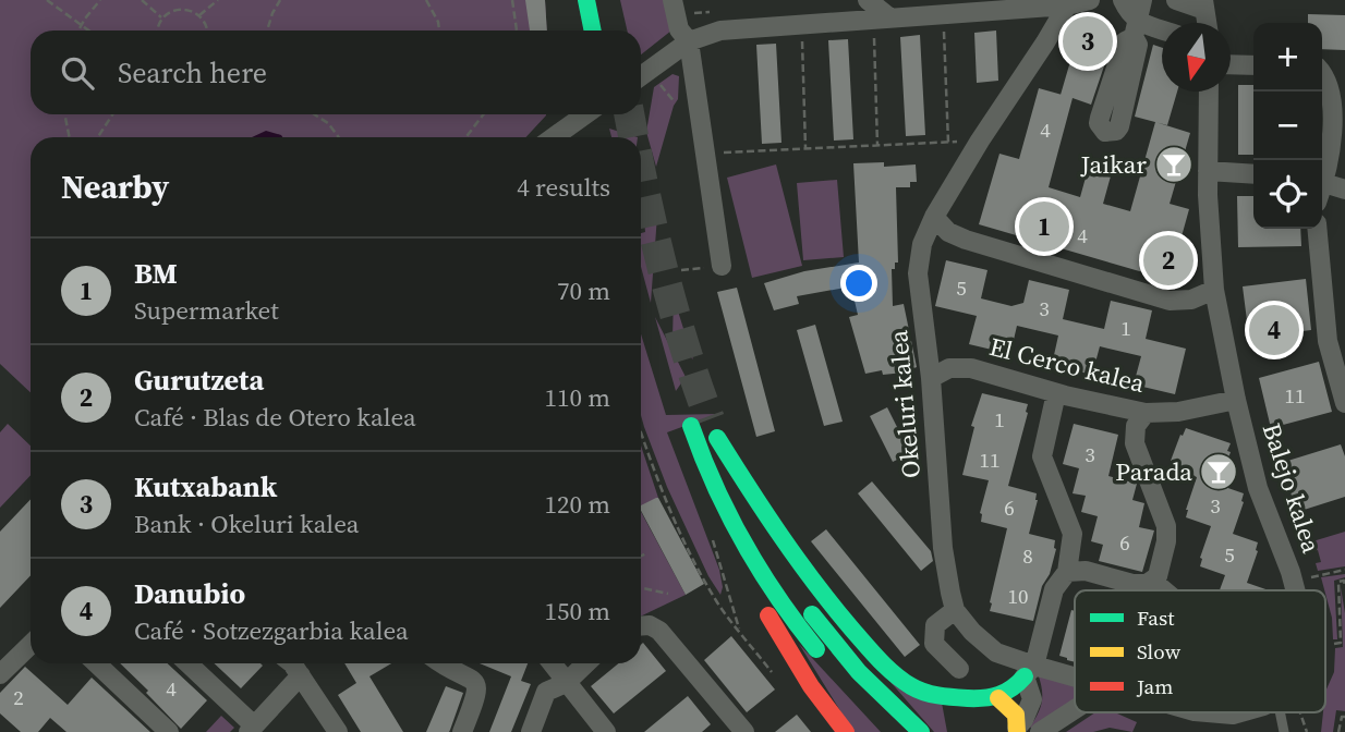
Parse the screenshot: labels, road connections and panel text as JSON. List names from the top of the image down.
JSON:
{
  "streets": {
    "street": ["El Cerco kalea", "Okeluri kalea", "Balejo kalea"]
  },
  "crossings": [
    ["El Cerco kalea", "Okeluri kalea"],
    ["El Cerco kalea", "Balejo kalea"]
  ],
  "places": {
    "bar": ["Jaikar", "Parada"]
  },
  "house_numbers": [
    "4",
    "4",
    "5",
    "3",
    "1",
    "11",
    "1",
    "3",
    "11",
    "3",
    "6",
    "6",
    "5",
    "8",
    "10",
    "4",
    "2"
  ],
  "legend": ["Fast", "Slow", "Jam"],
  "north": "bottom",
  "page": {
    "pins": [
      "3",
      "1",
      "2",
      "4"
    ],
    "map_buttons": ["+", "−"],
    "search": "Search here",
    "heading": ["Nearby", "4 results"],
    "list": [
      {
        "mark": "1",
        "name": "BM",
        "note": "Supermarket",
        "value": "70 m"
      },
      {
        "mark": "2",
        "name": "Gurutzeta",
        "note": "Café · Blas de Otero kalea",
        "value": "110 m"
      },
      {
        "mark": "3",
        "name": "Kutxabank",
        "note": "Bank · Okeluri kalea",
        "value": "120 m"
      },
      {
        "mark": "4",
        "name": "Danubio",
        "note": "Café · Sotzezgarbia kalea",
        "value": "150 m"
      }
    ]
  }
}
